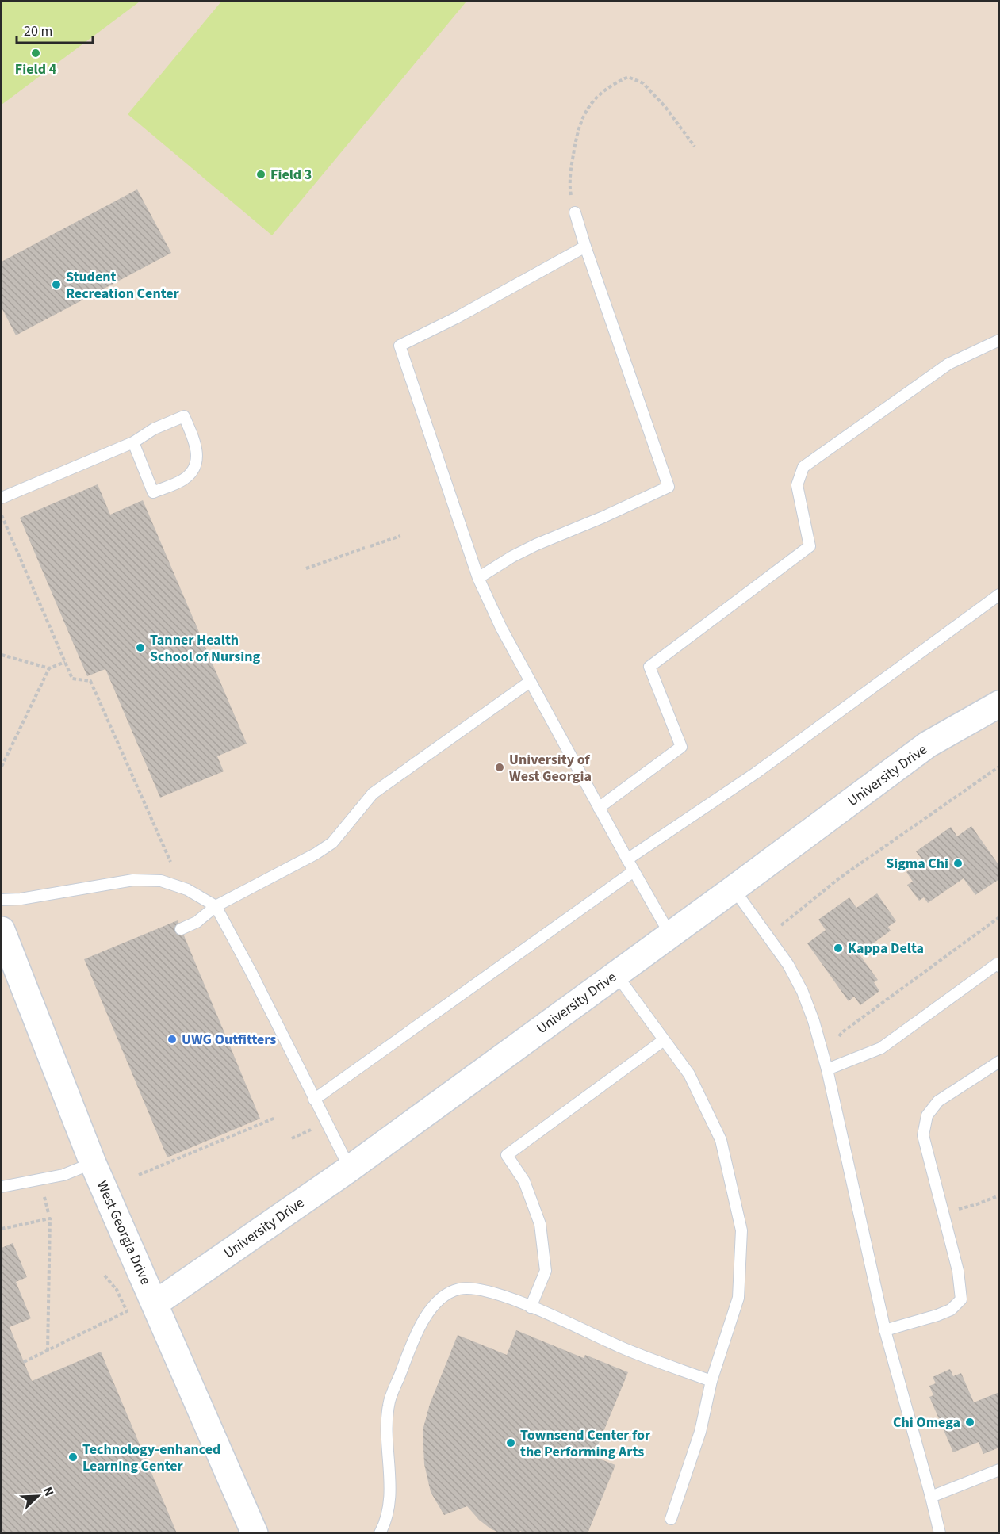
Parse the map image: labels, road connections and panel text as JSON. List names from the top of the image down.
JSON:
{
  "streets": {
    "street": ["University Drive", "West Georgia Drive"]
  },
  "crossings": [
    ["University Drive", "West Georgia Drive"]
  ],
  "places": [
    "Field 4",
    "Field 3",
    "Student Recreation Center",
    "Tanner Health School of Nursing",
    "University of West Georgia",
    "Sigma Chi",
    "Kappa Delta",
    "UWG Outfitters",
    "Chi Omega",
    "Townsend Center for the Performing Arts",
    "Technology-enhanced Learning Center"
  ],
  "scale_bar": "20 m",
  "north": "top right"
}
